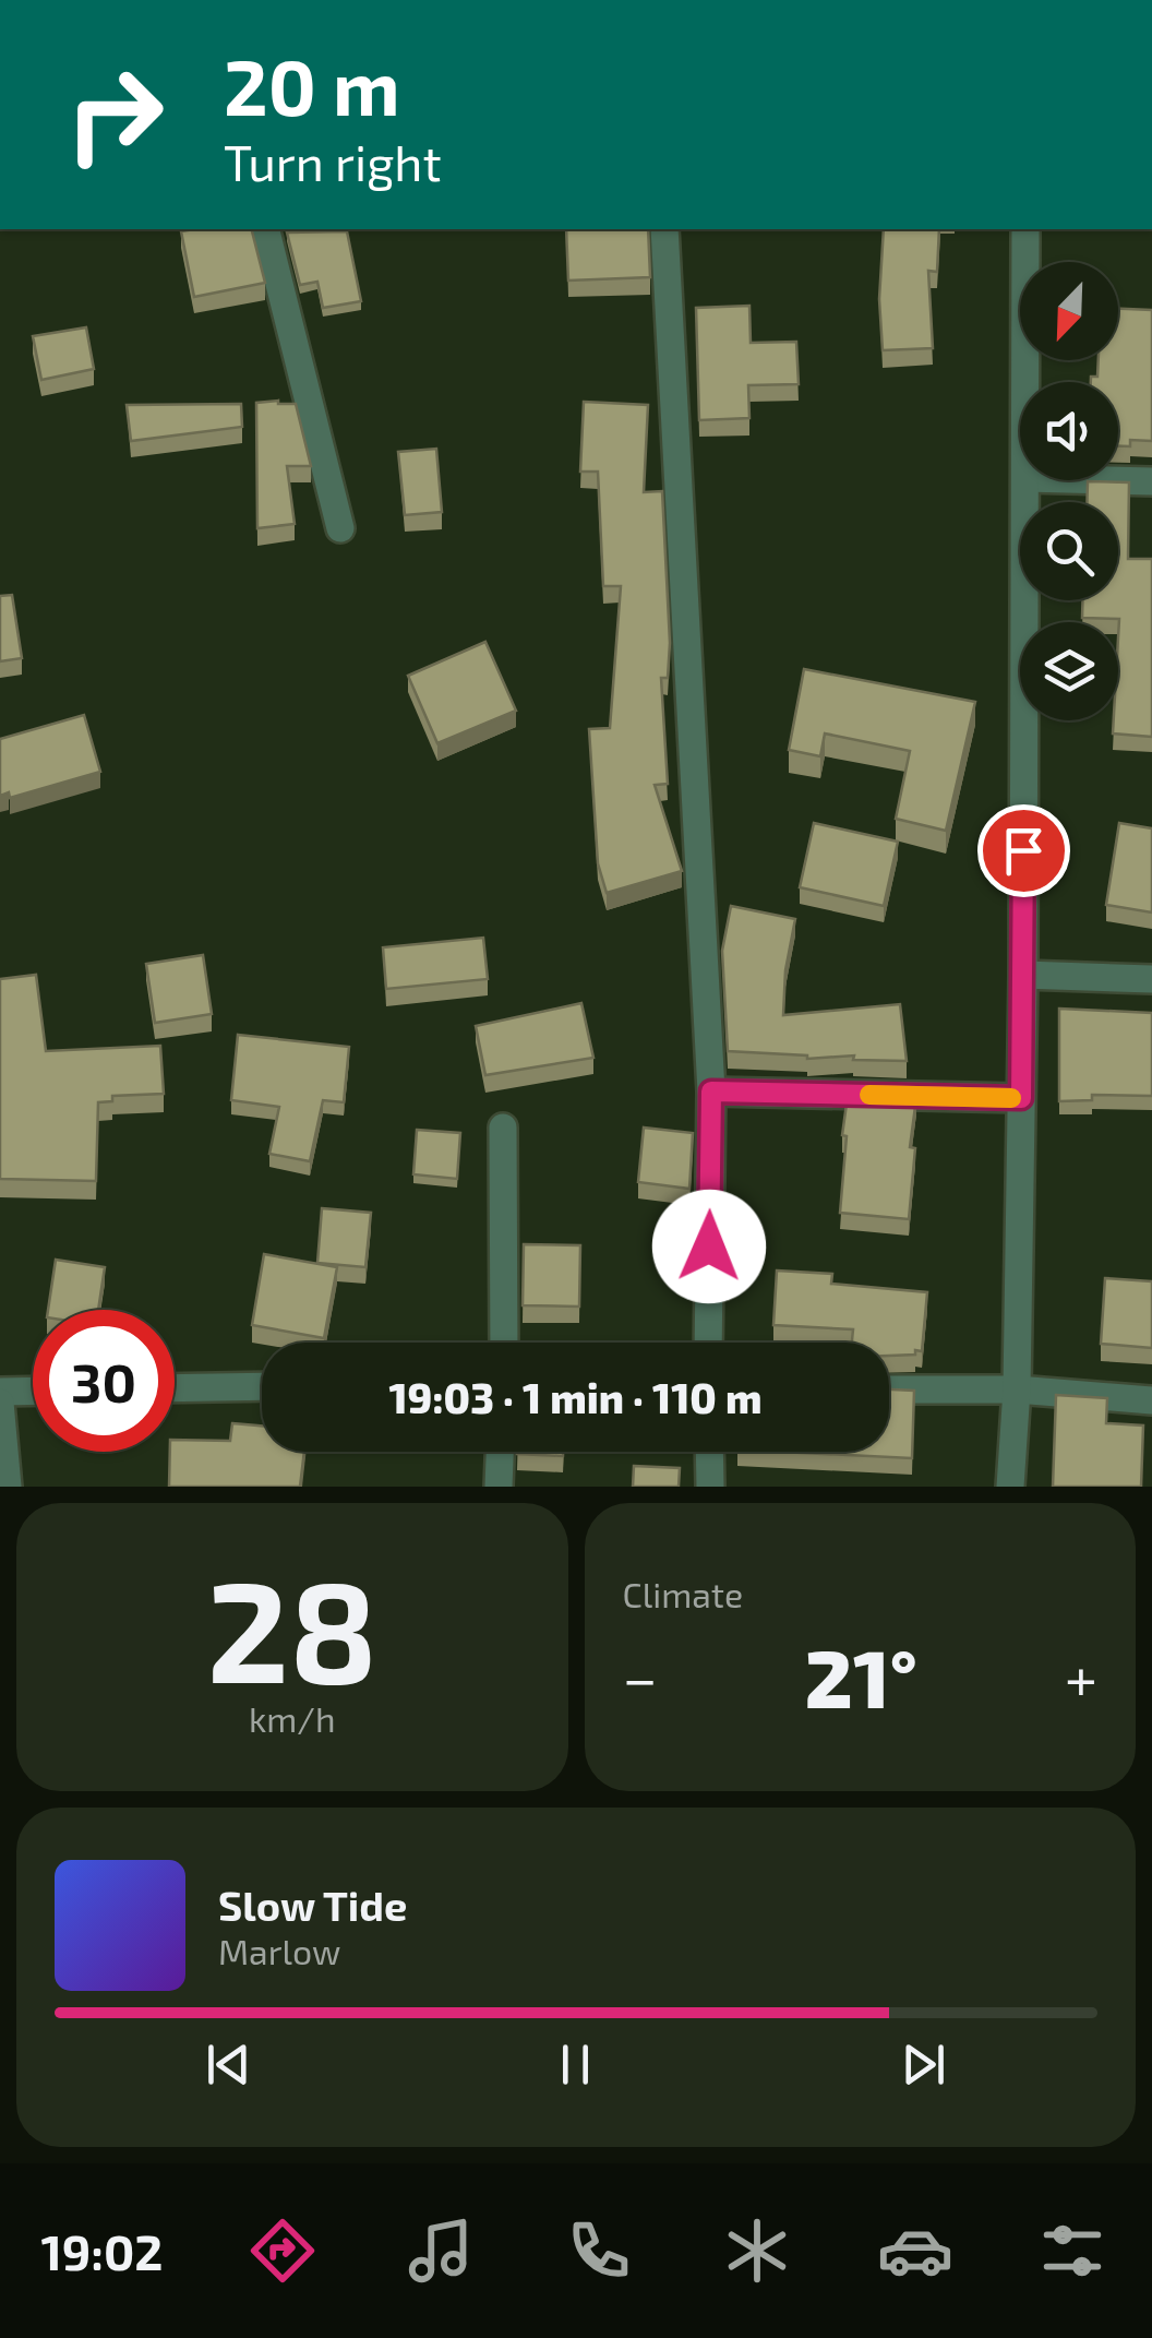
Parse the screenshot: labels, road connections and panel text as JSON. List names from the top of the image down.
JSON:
{
  "north": "bottom left",
  "page": {
    "turn": ["20 m", "Turn right"],
    "limit": "30",
    "trip": "19:03 · 1 min · 110 m",
    "tile": [
      ["28", "km/h"],
      "Climate"
    ],
    "heat": ["−", "21°", "+"],
    "song": ["Slow Tide", "Marlow"],
    "tabs": "19:02"
  }
}
